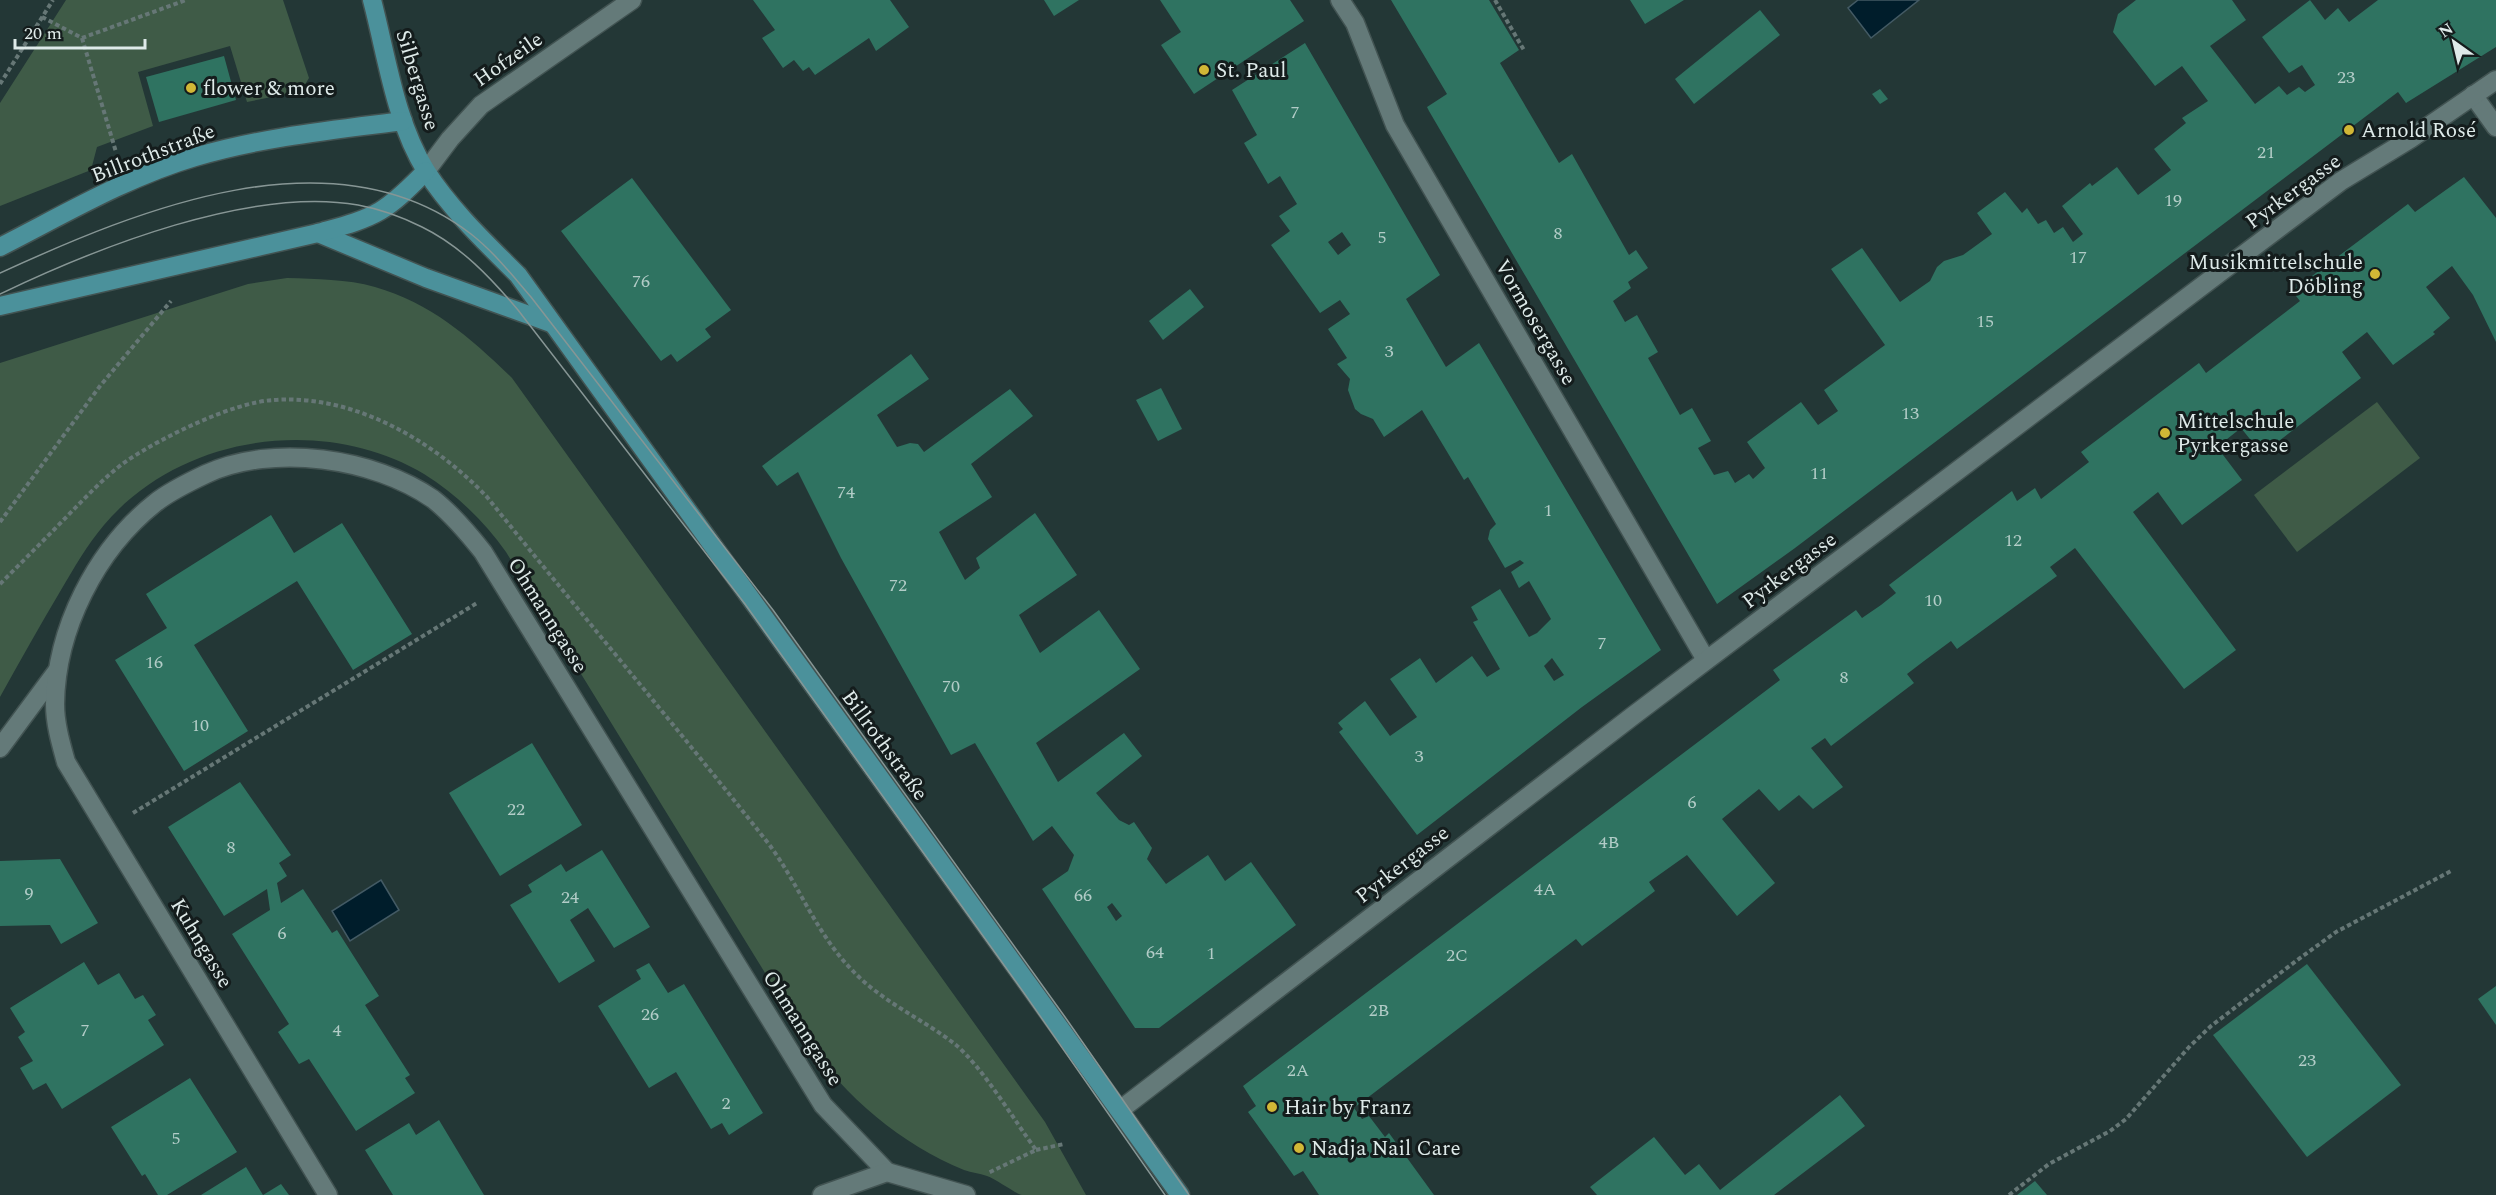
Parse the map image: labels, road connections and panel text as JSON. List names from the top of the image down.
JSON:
{
  "streets": {
    "main road": ["Silbergasse", "Billrothstraße"],
    "street": [
      "Hofzeile",
      "Pyrkergasse",
      "Vormosergasse",
      "Ohmanngasse",
      "Kuhngasse"
    ]
  },
  "crossings": [
    ["Hofzeile", "Silbergasse"],
    ["Hofzeile", "Billrothstraße"],
    ["Silbergasse", "Billrothstraße"],
    ["Billrothstraße", "Pyrkergasse"],
    ["Pyrkergasse", "Vormosergasse"],
    ["Ohmanngasse", "Kuhngasse"]
  ],
  "places": [
    "St. Paul",
    "flower & more",
    "Arnold Rosé",
    "Musikmittelschule Döbling",
    "Mittelschule Pyrkergasse",
    "Hair by Franz",
    "Nadja Nail Care"
  ],
  "house_numbers": [
    "23",
    "7",
    "21",
    "19",
    "8",
    "5",
    "17",
    "76",
    "15",
    "3",
    "13",
    "11",
    "74",
    "1",
    "12",
    "72",
    "10",
    "7",
    "16",
    "8",
    "70",
    "10",
    "3",
    "6",
    "22",
    "4B",
    "8",
    "4A",
    "9",
    "66",
    "24",
    "6",
    "64",
    "1",
    "2C",
    "2B",
    "26",
    "7",
    "4",
    "23",
    "2A",
    "2",
    "5"
  ],
  "scale_bar": "20 m",
  "north": "top left"
}
